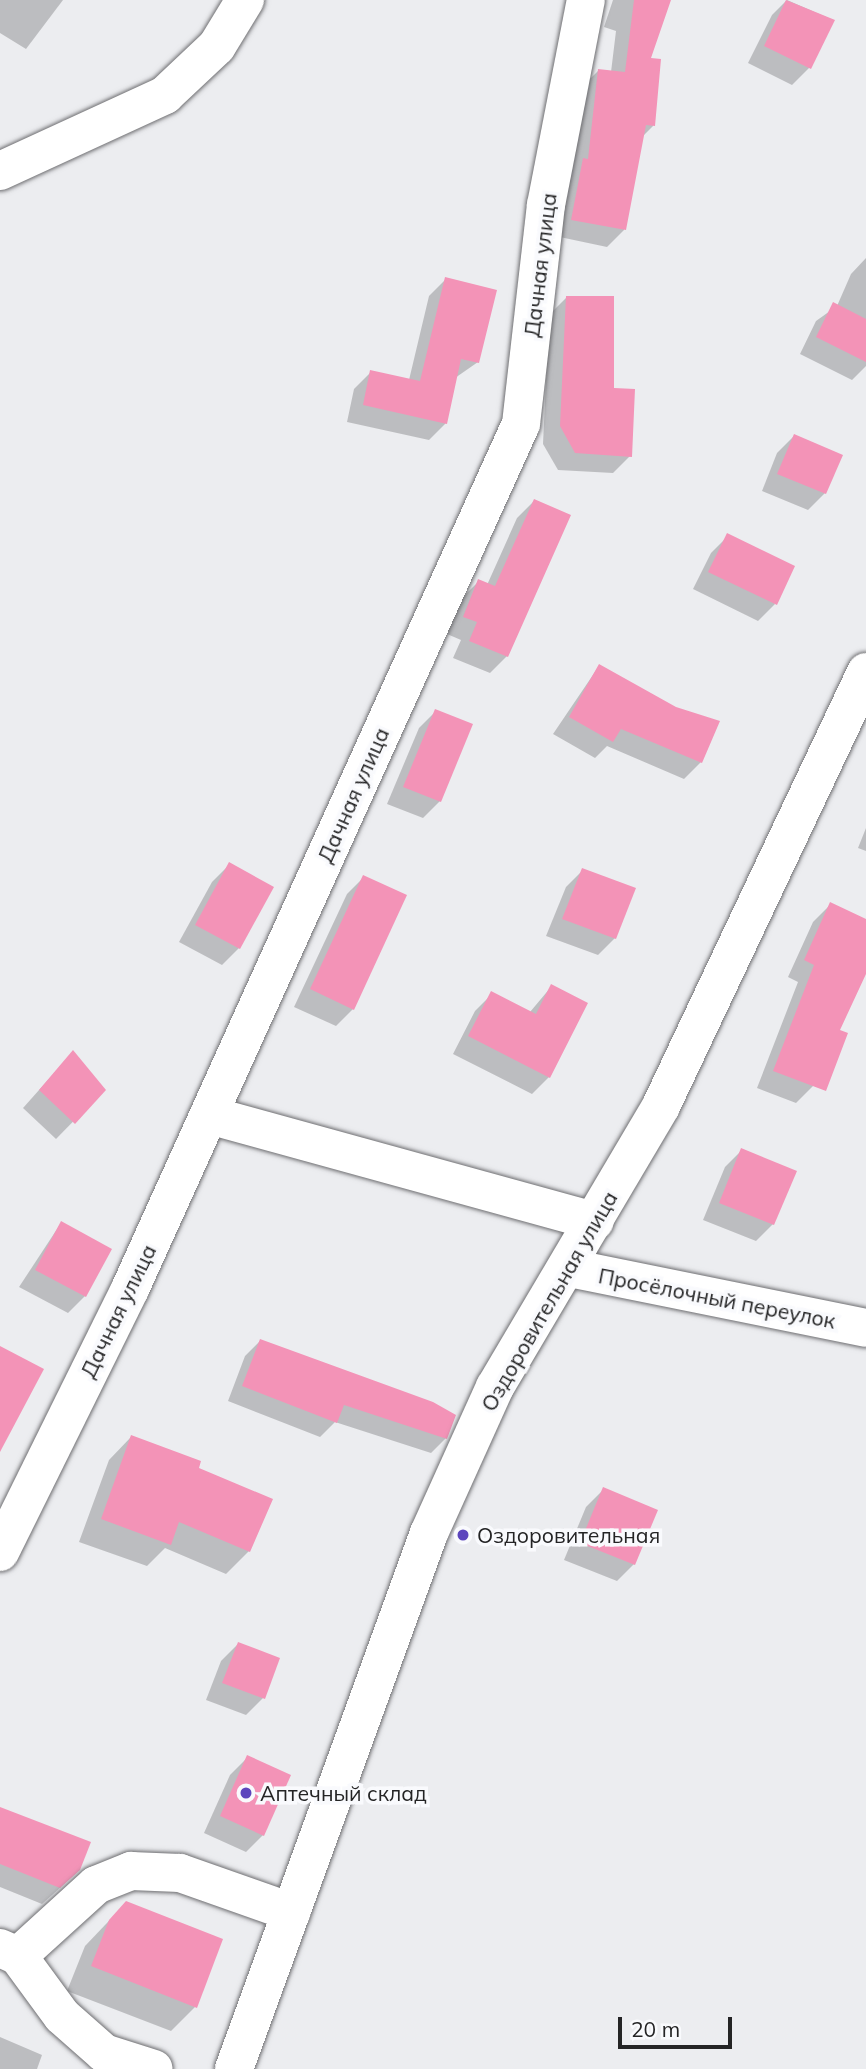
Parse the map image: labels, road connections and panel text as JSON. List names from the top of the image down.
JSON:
{
  "streets": {
    "street": ["Дачная улица", "Просёлочный переулок", "Оздоровительная улица"]
  },
  "crossings": [
    ["Просёлочный переулок", "Оздоровительная улица"]
  ],
  "places": ["Оздоровительная", "Аптечный склад"],
  "scale_bar": "20 m"
}
